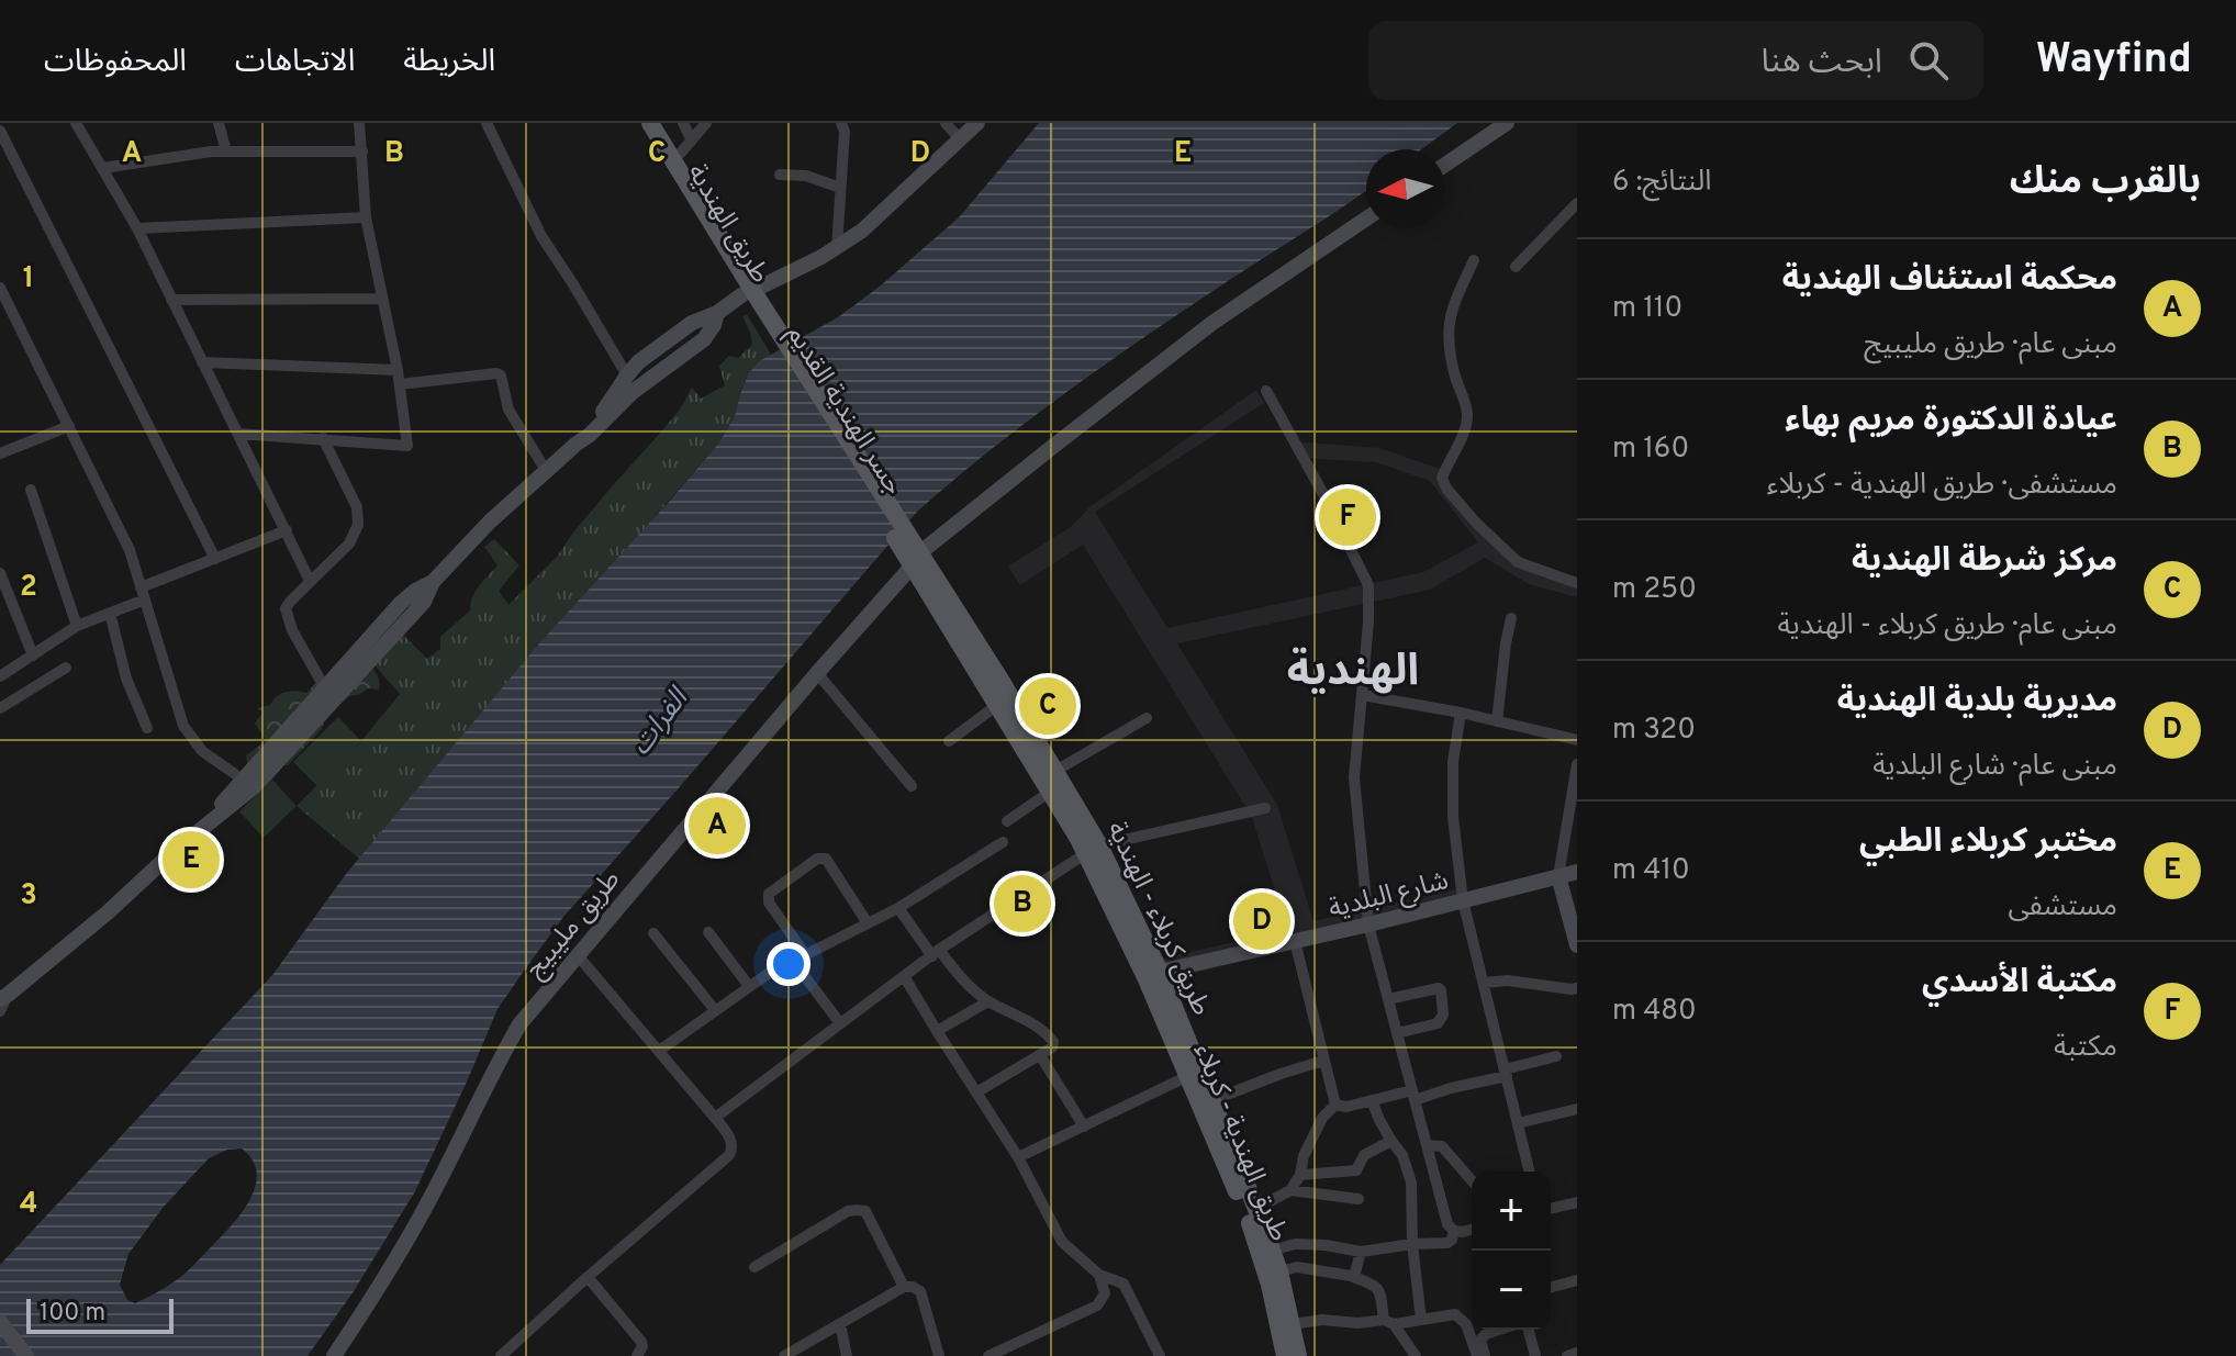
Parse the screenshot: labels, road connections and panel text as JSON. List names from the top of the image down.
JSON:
{
  "streets": {
    "main road": [
      "طريق الهندية",
      "جسر الهندية القديم",
      "طريق كربلاء - الهندية",
      "طريق الهندية - كربلاء"
    ],
    "street": ["شارع البلدية", "طريق مليبيج"]
  },
  "crossings": [
    ["طريق الهندية", "جسر الهندية القديم"],
    ["جسر الهندية القديم", "طريق كربلاء - الهندية"],
    ["شارع البلدية", "طريق كربلاء - الهندية"],
    ["طريق كربلاء - الهندية", "طريق مليبيج"],
    ["طريق كربلاء - الهندية", "طريق الهندية - كربلاء"],
    ["طريق مليبيج", "طريق الهندية - كربلاء"]
  ],
  "districts": ["الهندية"],
  "water": ["الفرات"],
  "scale_bar": "100 m",
  "north": "left",
  "page": {
    "header": "Wayfind",
    "search": "ابحث هنا",
    "nav": ["الخريطة", "الاتجاهات", "المحفوظات"],
    "heading": ["بالقرب منك", "النتائج: 6"],
    "list": [
      {
        "mark": "A",
        "name": "محكمة استئناف الهندية",
        "note": "مبنى عام · طريق مليبيج",
        "value": "110 m"
      },
      {
        "mark": "B",
        "name": "عيادة الدكتورة مريم بهاء",
        "note": "مستشفى · طريق الهندية - كربلاء",
        "value": "160 m"
      },
      {
        "mark": "C",
        "name": "مركز شرطة الهندية",
        "note": "مبنى عام · طريق كربلاء - الهندية",
        "value": "250 m"
      },
      {
        "mark": "D",
        "name": "مديرية بلدية الهندية",
        "note": "مبنى عام · شارع البلدية",
        "value": "320 m"
      },
      {
        "mark": "E",
        "name": "مختبر كربلاء الطبي",
        "note": "مستشفى",
        "value": "410 m"
      },
      {
        "mark": "F",
        "name": "مكتبة الأسدي",
        "note": "مكتبة",
        "value": "480 m"
      }
    ],
    "pins": [
      "F",
      "C",
      "A",
      "E",
      "B",
      "D"
    ],
    "map_buttons": ["+", "−"],
    "scale": "100 m"
  },
  "grid": {
    "columns": [
      "A",
      "B",
      "C",
      "D",
      "E"
    ],
    "rows": [
      "1",
      "2",
      "3",
      "4"
    ]
  }
}
